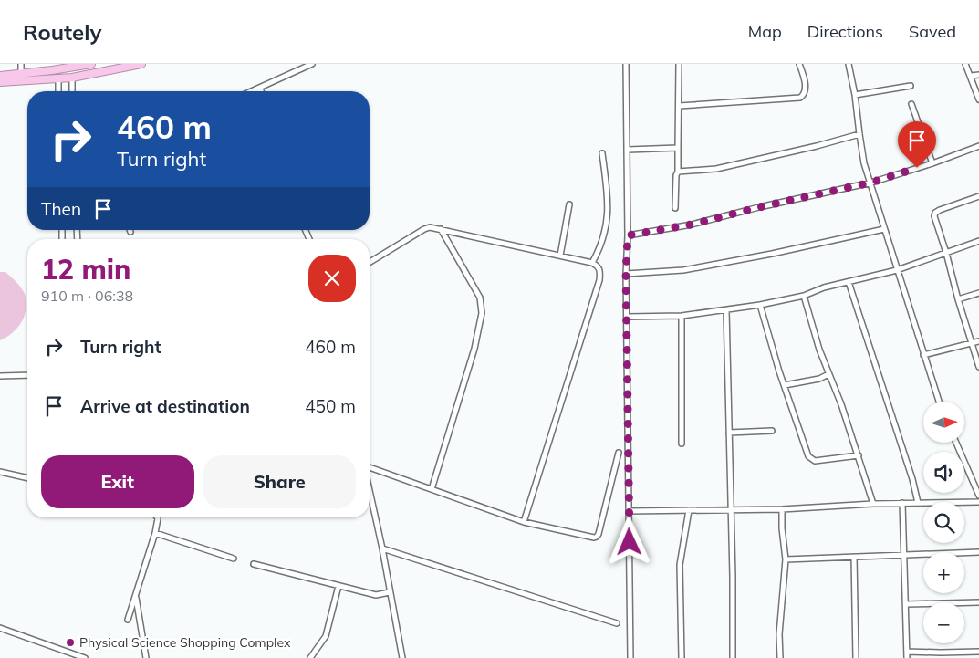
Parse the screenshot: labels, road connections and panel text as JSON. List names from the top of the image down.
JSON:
{
  "places": ["Physical Science Shopping Complex"],
  "north": "right",
  "page": {
    "header": "Routely",
    "nav": ["Map", "Directions", "Saved"],
    "turn": ["460 m", "Turn right"],
    "then": "Then",
    "heading": ["12 min", "910 m · 06:38"],
    "list": [
      {
        "name": "Turn right",
        "value": "460 m"
      },
      {
        "name": "Arrive at destination",
        "value": "450 m"
      }
    ],
    "map_buttons": ["+", "−"],
    "buttons": ["Exit", "Share"]
  }
}
